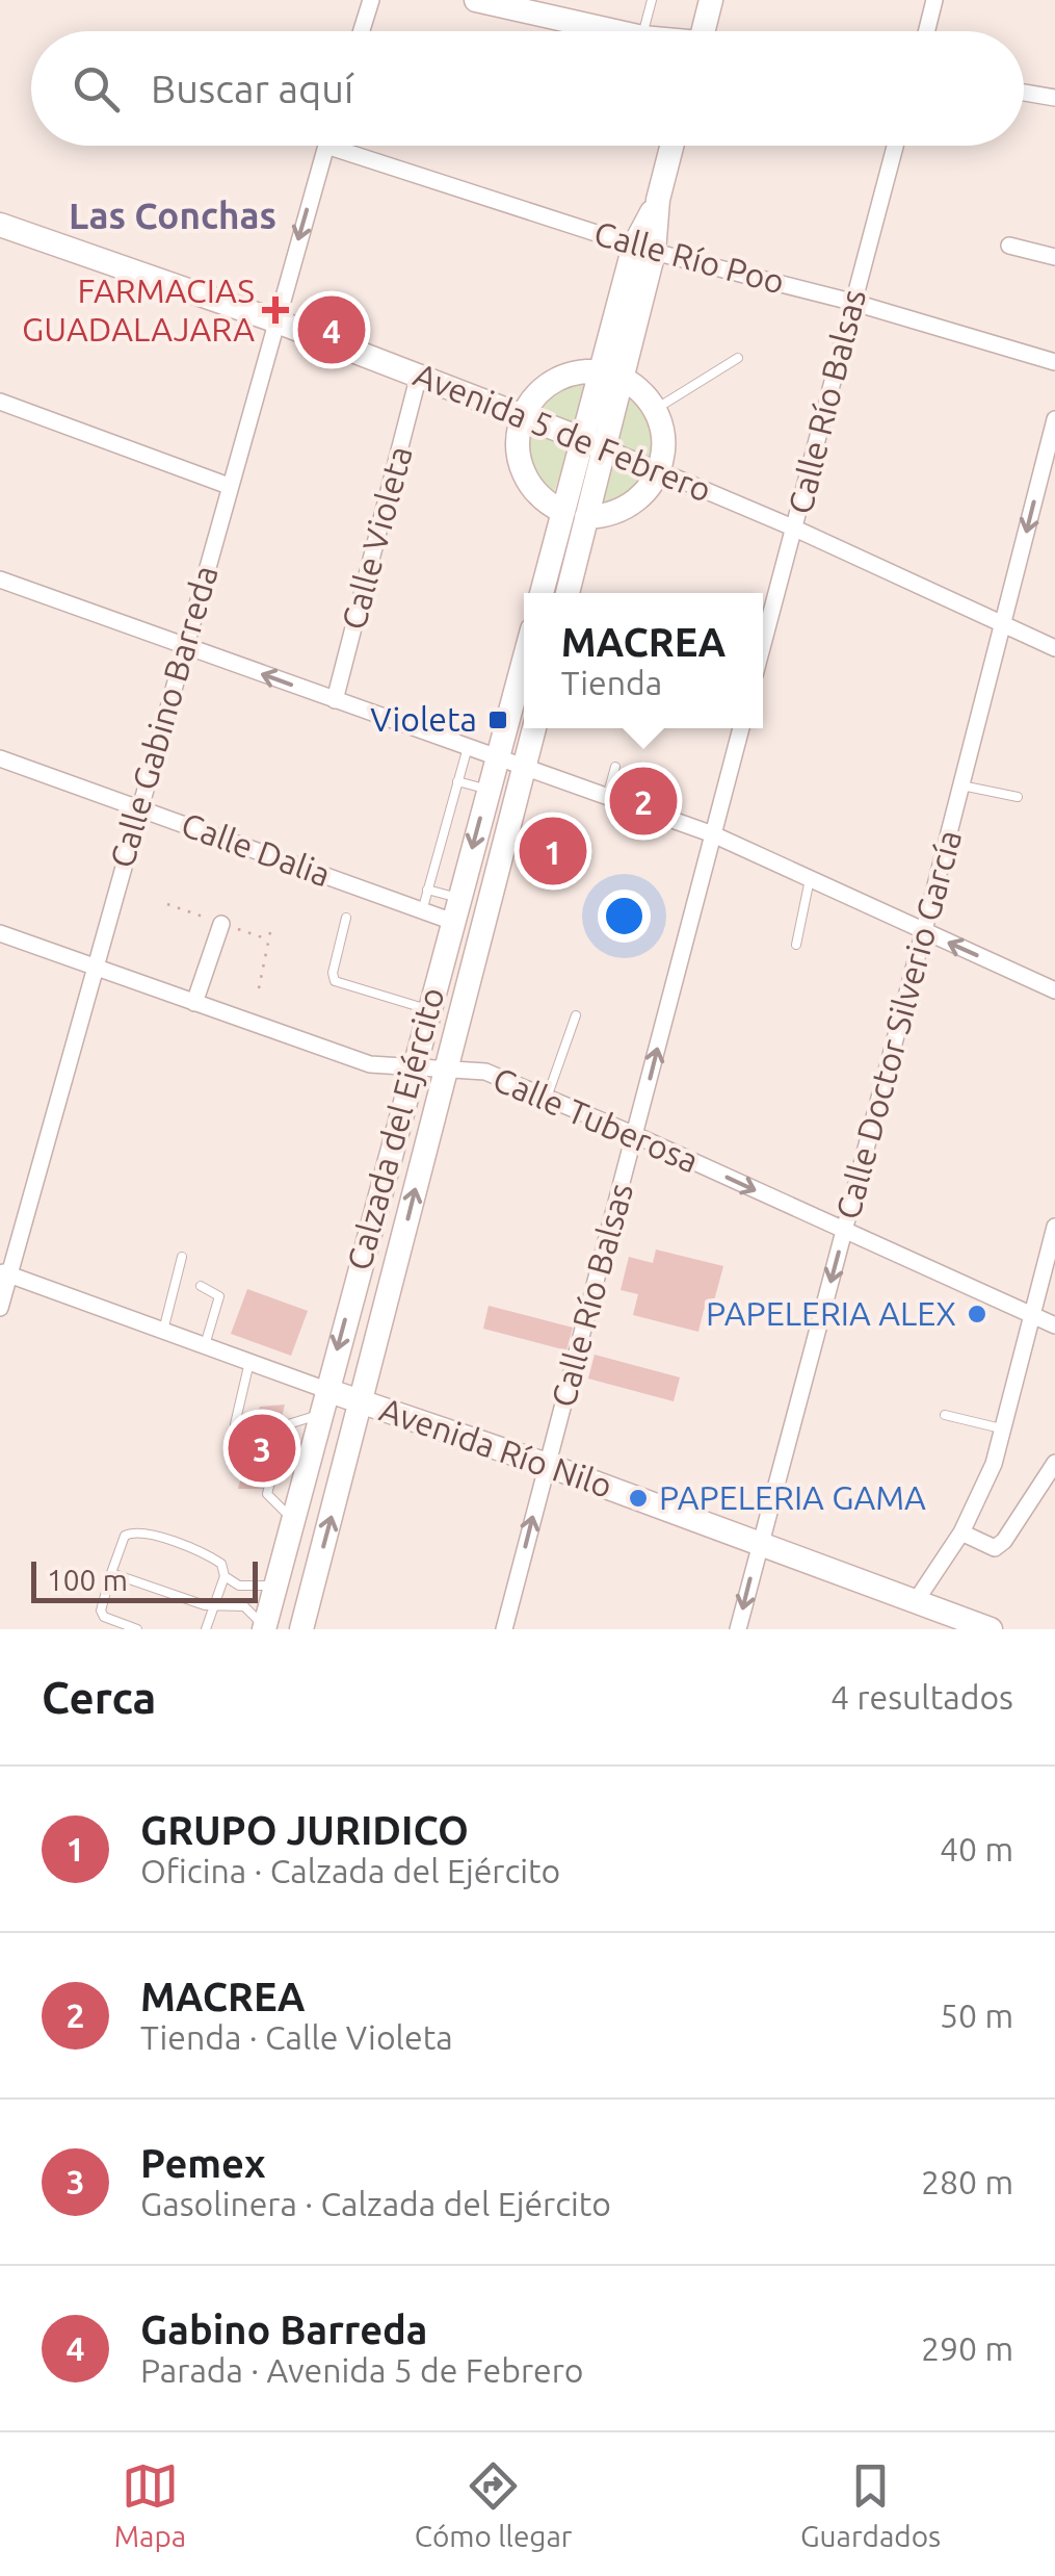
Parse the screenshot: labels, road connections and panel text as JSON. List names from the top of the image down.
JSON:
{
  "streets": {
    "main road": ["Avenida 5 de Febrero", "Calzada del Ejército", "Avenida Río Nilo"],
    "street": [
      "Calle Río Poo",
      "Calle Río Balsas",
      "Calle Violeta",
      "Calle Gabino Barreda",
      "Calle Dalia",
      "Calle Doctor Silverio García",
      "Calle Tuberosa"
    ]
  },
  "crossings": [
    ["Calle Río Poo", "Calle Río Balsas"],
    ["Calle Río Poo", "Calle Gabino Barreda"],
    ["Calle Río Balsas", "Avenida 5 de Febrero"],
    ["Calle Río Balsas", "Calle Tuberosa"],
    ["Calle Río Balsas", "Avenida Río Nilo"],
    ["Avenida 5 de Febrero", "Calle Violeta"],
    ["Avenida 5 de Febrero", "Calle Gabino Barreda"],
    ["Avenida 5 de Febrero", "Calle Doctor Silverio García"],
    ["Calle Gabino Barreda", "Calle Dalia"],
    ["Calle Gabino Barreda", "Calle Tuberosa"],
    ["Calle Gabino Barreda", "Avenida Río Nilo"],
    ["Calle Dalia", "Calzada del Ejército"],
    ["Calle Doctor Silverio García", "Calle Tuberosa"],
    ["Calle Doctor Silverio García", "Avenida Río Nilo"],
    ["Calle Tuberosa", "Calzada del Ejército"],
    ["Calzada del Ejército", "Avenida Río Nilo"]
  ],
  "one_way": ["Calle Doctor Silverio García"],
  "districts": ["Las Conchas"],
  "places": {
    "health": ["FARMACIAS GUADALAJARA"],
    "transit": ["Violeta"],
    "other": ["PAPELERIA ALEX", "PAPELERIA GAMA"]
  },
  "scale_bar": "100 m",
  "page": {
    "search": "Buscar aquí",
    "pins": [
      "4",
      "2",
      "1",
      "3"
    ],
    "popup": ["MACREA", "Tienda"],
    "scale": "100 m",
    "heading": ["Cerca", "4 resultados"],
    "list": [
      {
        "mark": "1",
        "name": "GRUPO JURIDICO",
        "note": "Oficina · Calzada del Ejército",
        "value": "40 m"
      },
      {
        "mark": "2",
        "name": "MACREA",
        "note": "Tienda · Calle Violeta",
        "value": "50 m"
      },
      {
        "mark": "3",
        "name": "Pemex",
        "note": "Gasolinera · Calzada del Ejército",
        "value": "280 m"
      },
      {
        "mark": "4",
        "name": "Gabino Barreda",
        "note": "Parada · Avenida 5 de Febrero",
        "value": "290 m"
      }
    ],
    "nav": ["Mapa", "Cómo llegar", "Guardados"]
  }
}
